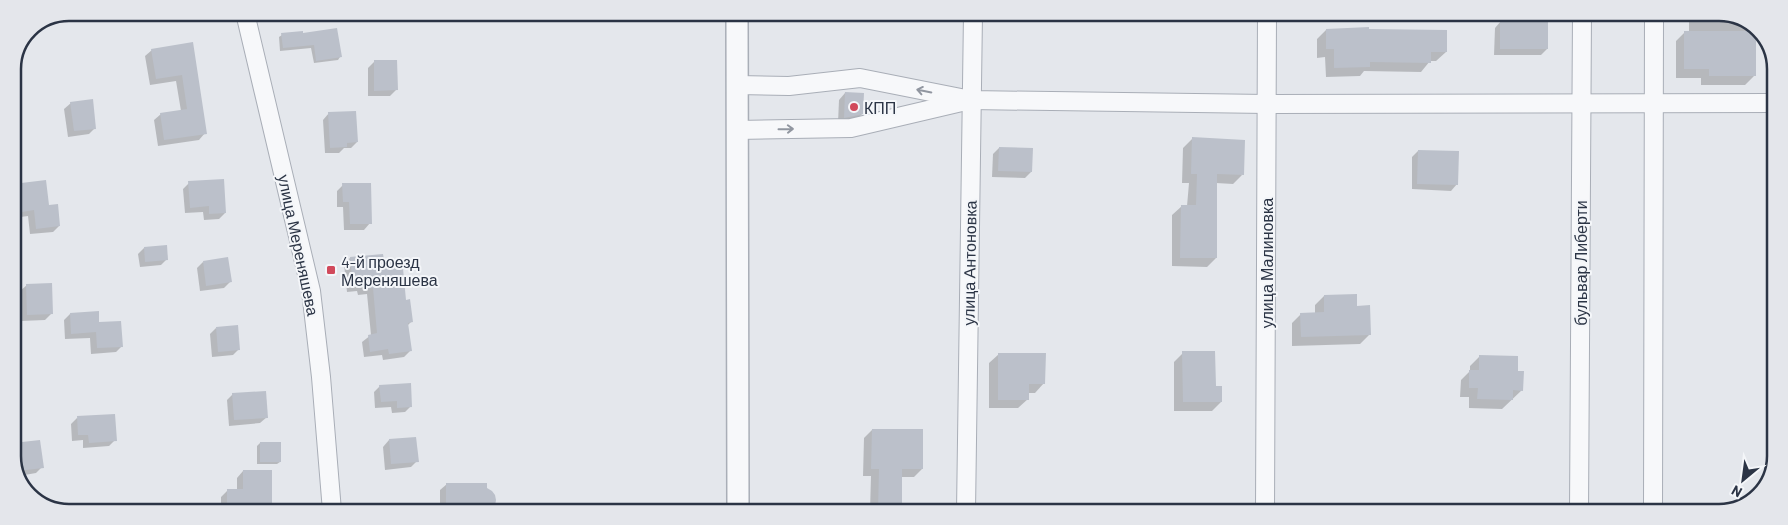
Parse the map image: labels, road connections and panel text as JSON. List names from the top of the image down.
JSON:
{
  "streets": {
    "street": [
      "улица Мереняшева",
      "улица Антоновка",
      "улица Малиновка",
      "бульвар Либерти"
    ]
  },
  "places": {
    "other": ["КПП"],
    "transit": ["4-й проезд Мереняшева"]
  },
  "north": "bottom left"
}
